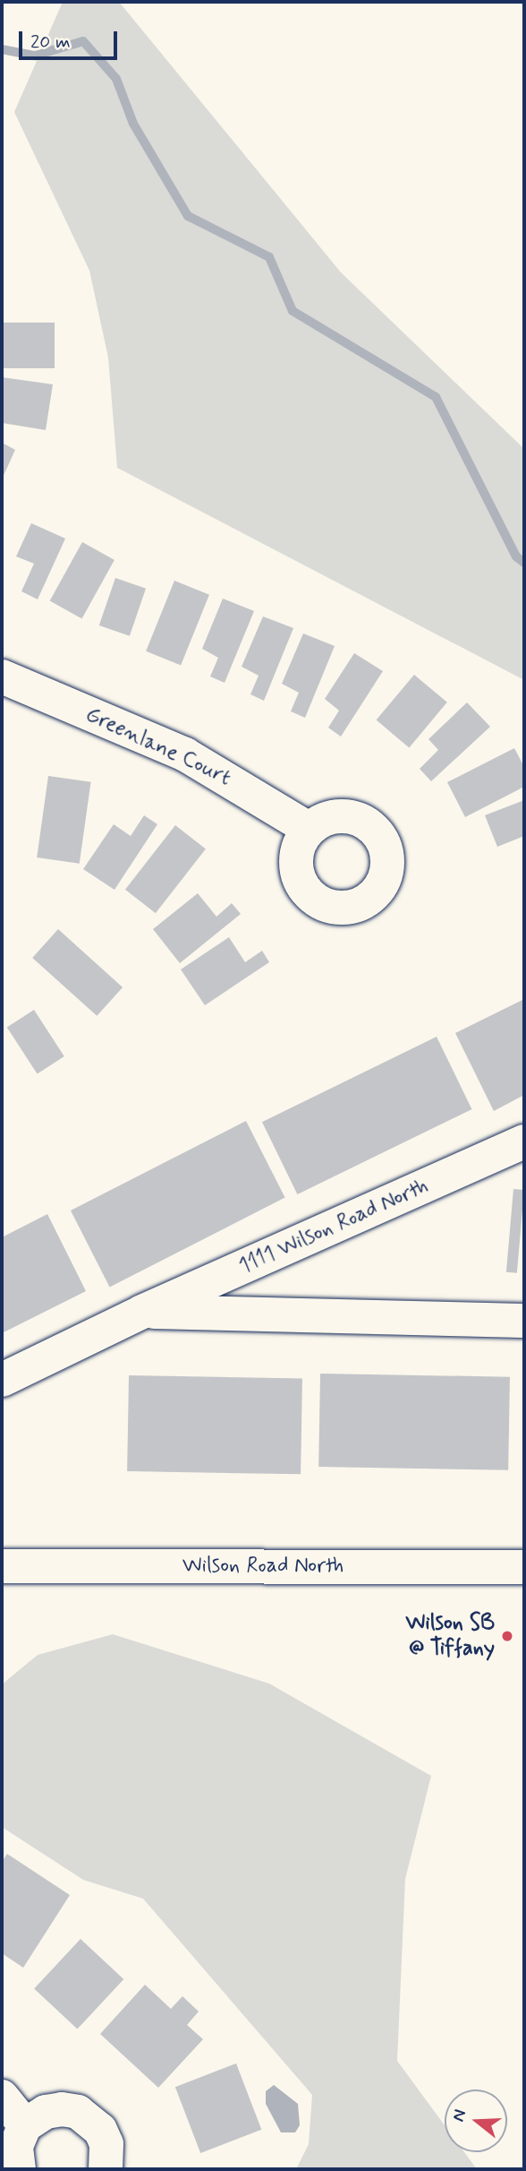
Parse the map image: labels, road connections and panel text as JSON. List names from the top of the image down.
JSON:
{
  "streets": {
    "street": ["Greenlane Court", "1111 Wilson Road North", "Wilson Road North"]
  },
  "places": ["Wilson SB @ Tiffany"],
  "scale_bar": "20 m",
  "north": "left"
}
